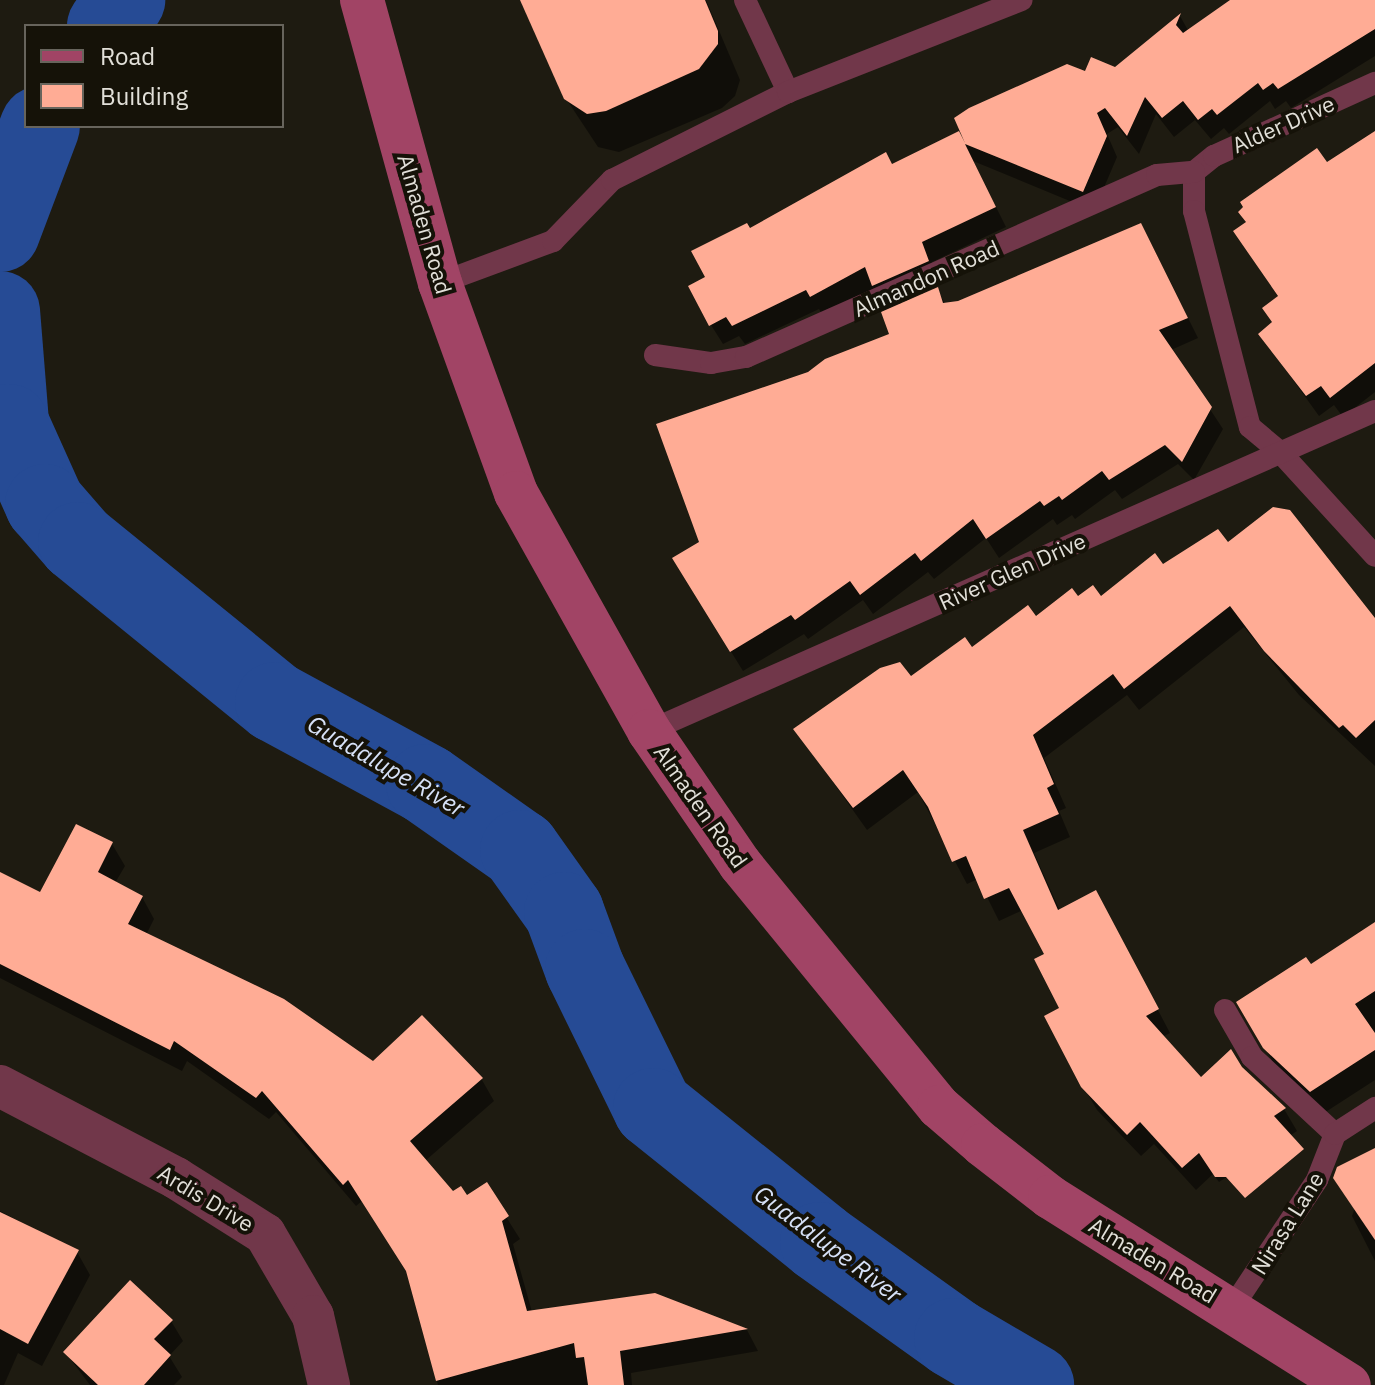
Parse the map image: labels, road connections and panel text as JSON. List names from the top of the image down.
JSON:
{
  "streets": {
    "street": ["Almaden Road", "Ardis Drive"],
    "lane": [
      "Alder Drive",
      "Almandon Road",
      "River Glen Drive",
      "Nirasa Lane"
    ]
  },
  "crossings": [
    ["Alder Drive", "Almandon Road"],
    ["Almaden Road", "River Glen Drive"],
    ["Almaden Road", "Nirasa Lane"]
  ],
  "water": ["Guadalupe River"],
  "legend": ["Road", "Building"]
}
